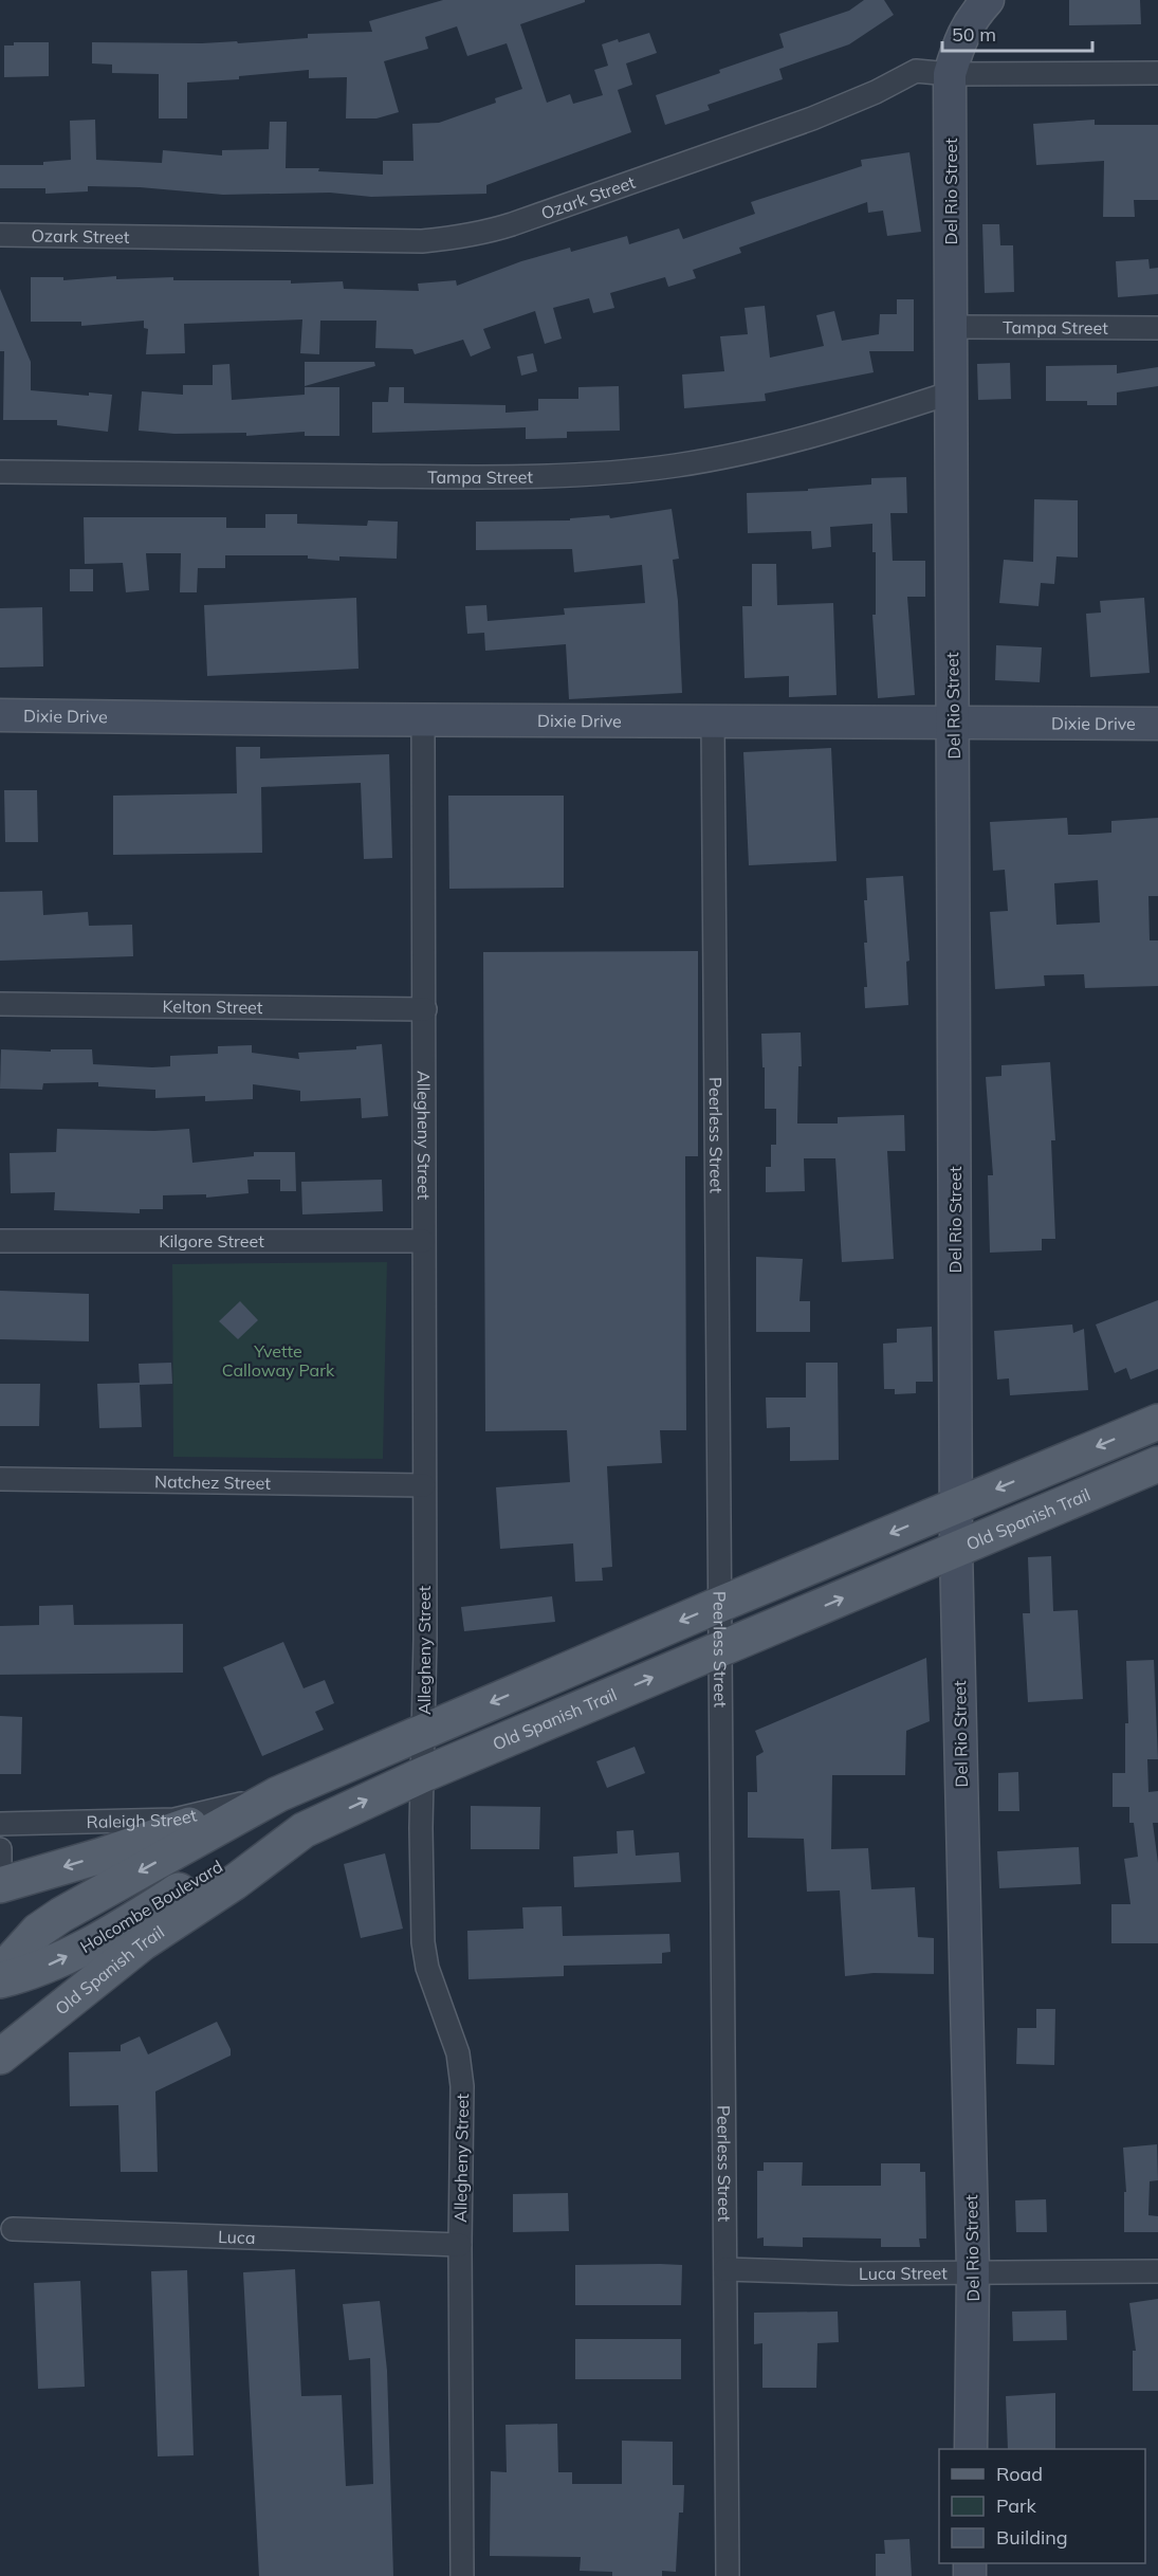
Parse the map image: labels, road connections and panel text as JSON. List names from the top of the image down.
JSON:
{
  "streets": {
    "main road": ["Old Spanish Trail", "Holcombe Boulevard"],
    "street": [
      "Del Rio Street",
      "Ozark Street",
      "Tampa Street",
      "Dixie Drive",
      "Kelton Street",
      "Peerless Street",
      "Allegheny Street",
      "Kilgore Street",
      "Natchez Street",
      "Raleigh Street",
      "Luca",
      "Luca Street"
    ]
  },
  "crossings": [
    ["Del Rio Street", "Ozark Street"],
    ["Del Rio Street", "Tampa Street"],
    ["Del Rio Street", "Dixie Drive"],
    ["Del Rio Street", "Old Spanish Trail"],
    ["Del Rio Street", "Luca Street"],
    ["Dixie Drive", "Peerless Street"],
    ["Dixie Drive", "Allegheny Street"],
    ["Kelton Street", "Allegheny Street"],
    ["Peerless Street", "Old Spanish Trail"],
    ["Peerless Street", "Luca Street"],
    ["Allegheny Street", "Kilgore Street"],
    ["Allegheny Street", "Natchez Street"],
    ["Allegheny Street", "Old Spanish Trail"],
    ["Allegheny Street", "Luca"],
    ["Old Spanish Trail", "Holcombe Boulevard"]
  ],
  "parks": ["Yvette Calloway Park"],
  "legend": ["Road", "Park", "Building"],
  "scale_bar": "50 m"
}
